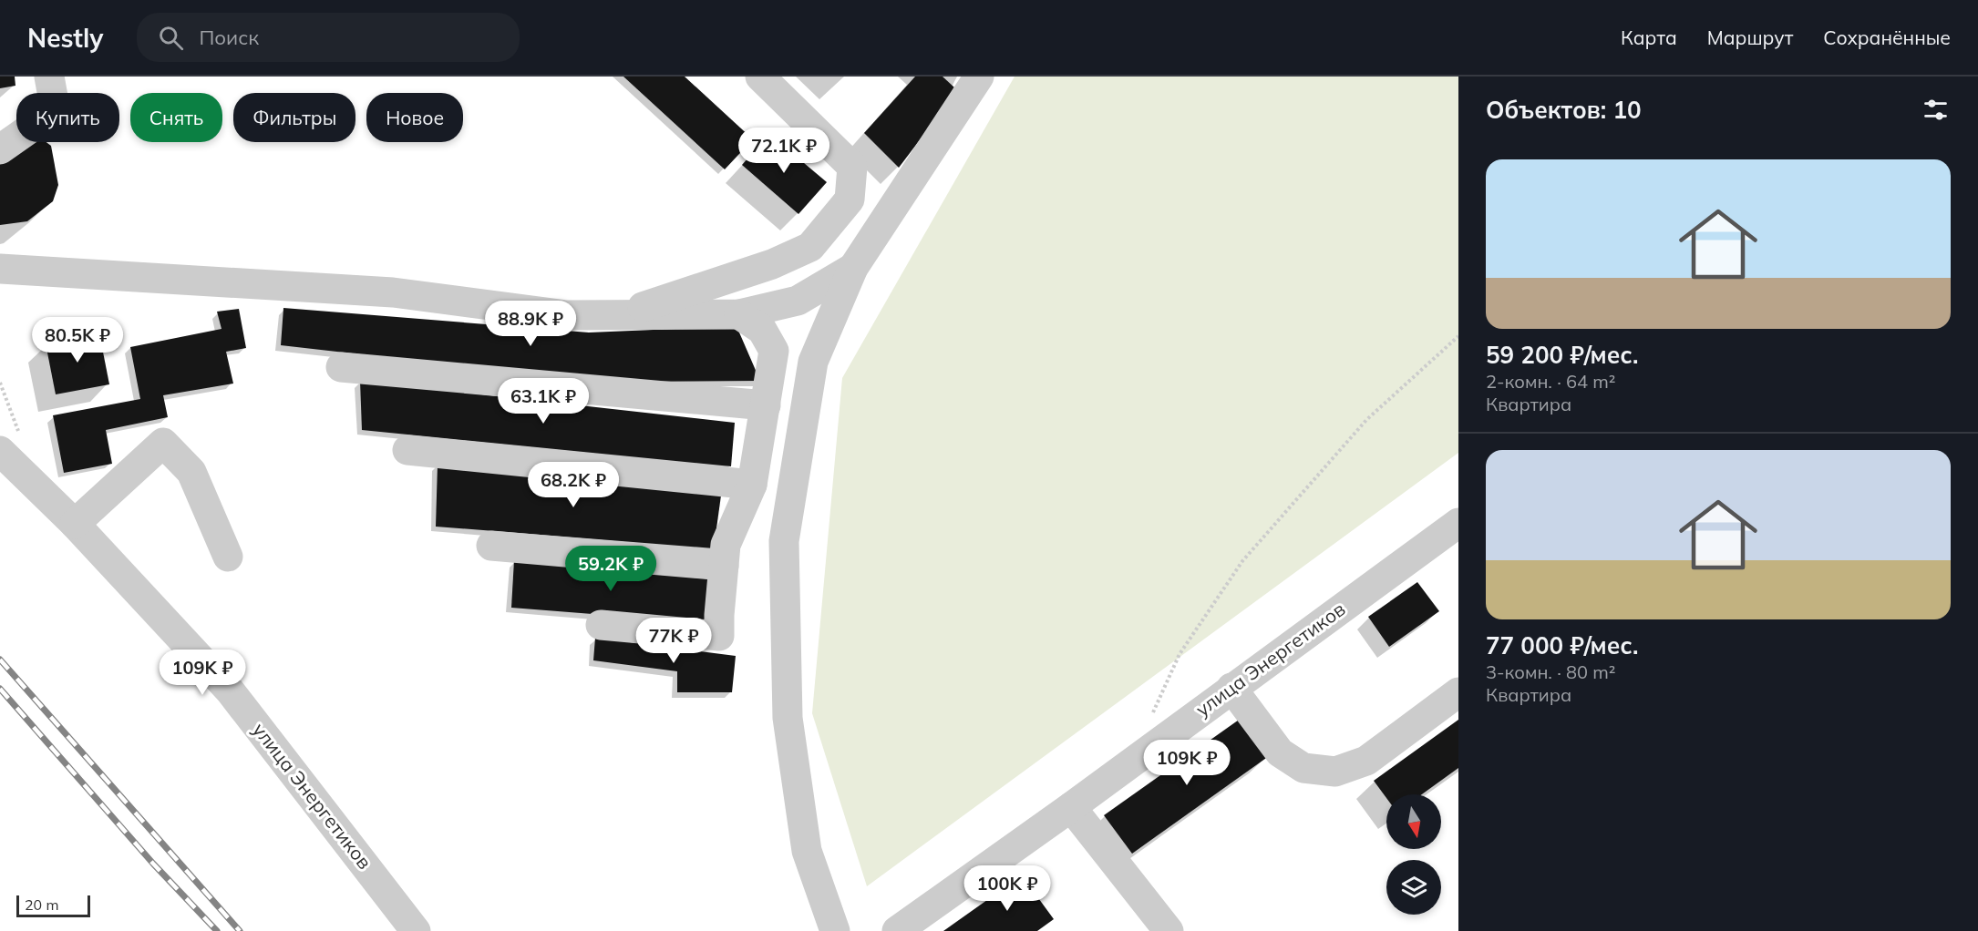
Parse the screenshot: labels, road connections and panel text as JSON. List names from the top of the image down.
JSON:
{
  "streets": {
    "street": ["улица Энергетиков"]
  },
  "scale_bar": "20 m",
  "north": "bottom",
  "page": {
    "header": "Nestly",
    "search": "Поиск",
    "nav": ["Карта", "Маршрут", "Сохранённые"],
    "heading": "Объектов: 10",
    "chip": [
      "Купить",
      "Снять",
      "Фильтры",
      "Новое"
    ],
    "price": [
      "72.1K ₽",
      "88.9K ₽",
      "80.5K ₽",
      "63.1K ₽",
      "68.2K ₽",
      "59.2K ₽",
      "77K ₽",
      "109K ₽",
      "109K ₽",
      "100K ₽"
    ],
    "list": [
      {
        "name": "59 200 ₽/мес.",
        "note": "2-комн. · 64 m² · Квартира"
      },
      {
        "name": "77 000 ₽/мес.",
        "note": "3-комн. · 80 m² · Квартира"
      }
    ],
    "scale": "20 m"
  }
}
